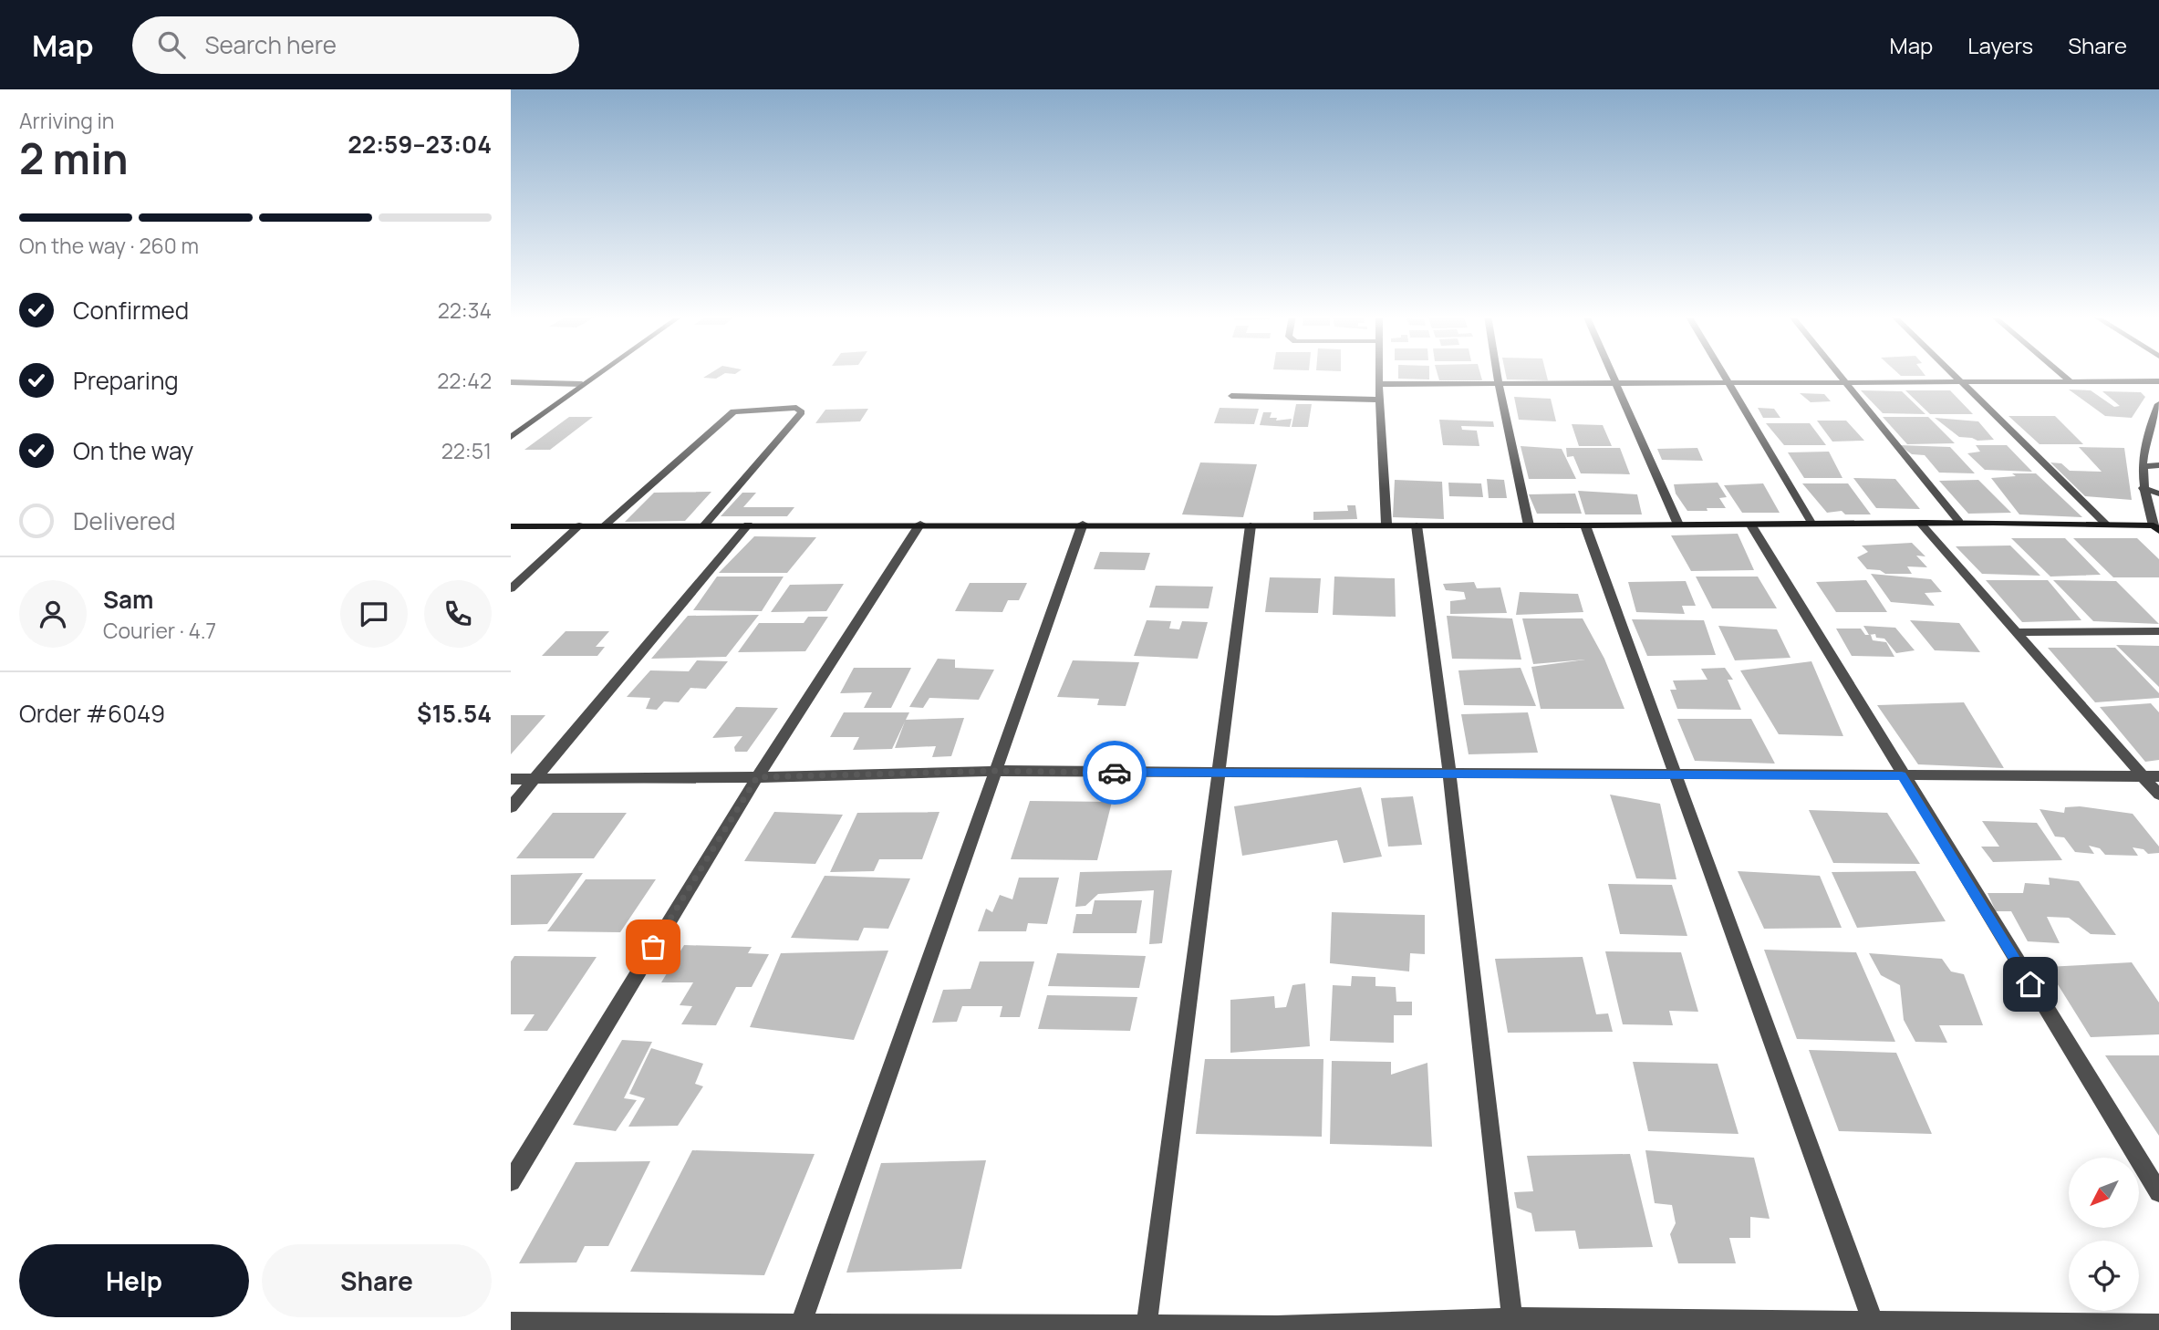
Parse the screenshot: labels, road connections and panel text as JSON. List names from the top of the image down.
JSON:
{
  "north": "bottom left",
  "page": {
    "header": "Map",
    "search": "Search here",
    "nav": ["Map", "Layers", "Share"],
    "heading": ["2 min", "Arriving in", "22:59–23:04"],
    "panel": [
      "Sam",
      "Courier · 4.7",
      "Order #6049",
      "$15.54"
    ],
    "bar": "On the way · 260 m",
    "list": [
      ["Confirmed", "22:34"],
      ["Preparing", "22:42"],
      ["On the way", "22:51"],
      "Delivered"
    ],
    "buttons": ["Help", "Share"]
  }
}
